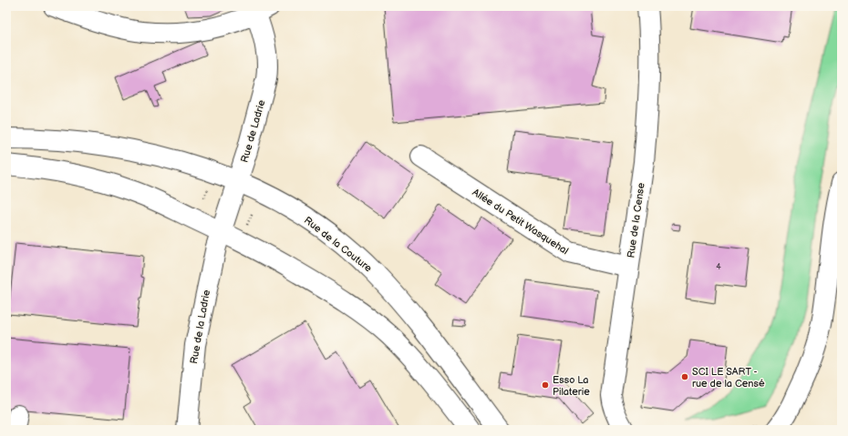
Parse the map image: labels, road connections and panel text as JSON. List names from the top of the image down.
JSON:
{
  "streets": {
    "street": [
      "Rue de Ladrie",
      "Rue de la Cense",
      "Allée du Petit Wasquehal",
      "Rue de la Couture",
      "Rue de la Ladrie"
    ]
  },
  "crossings": [
    ["Rue de Ladrie", "Rue de la Couture"],
    ["Rue de Ladrie", "Rue de la Ladrie"],
    ["Rue de la Cense", "Allée du Petit Wasquehal"]
  ],
  "places": ["SCI LE SART - rue de la Censé", "Esso La Pilaterie"],
  "house_numbers": ["4"]
}
